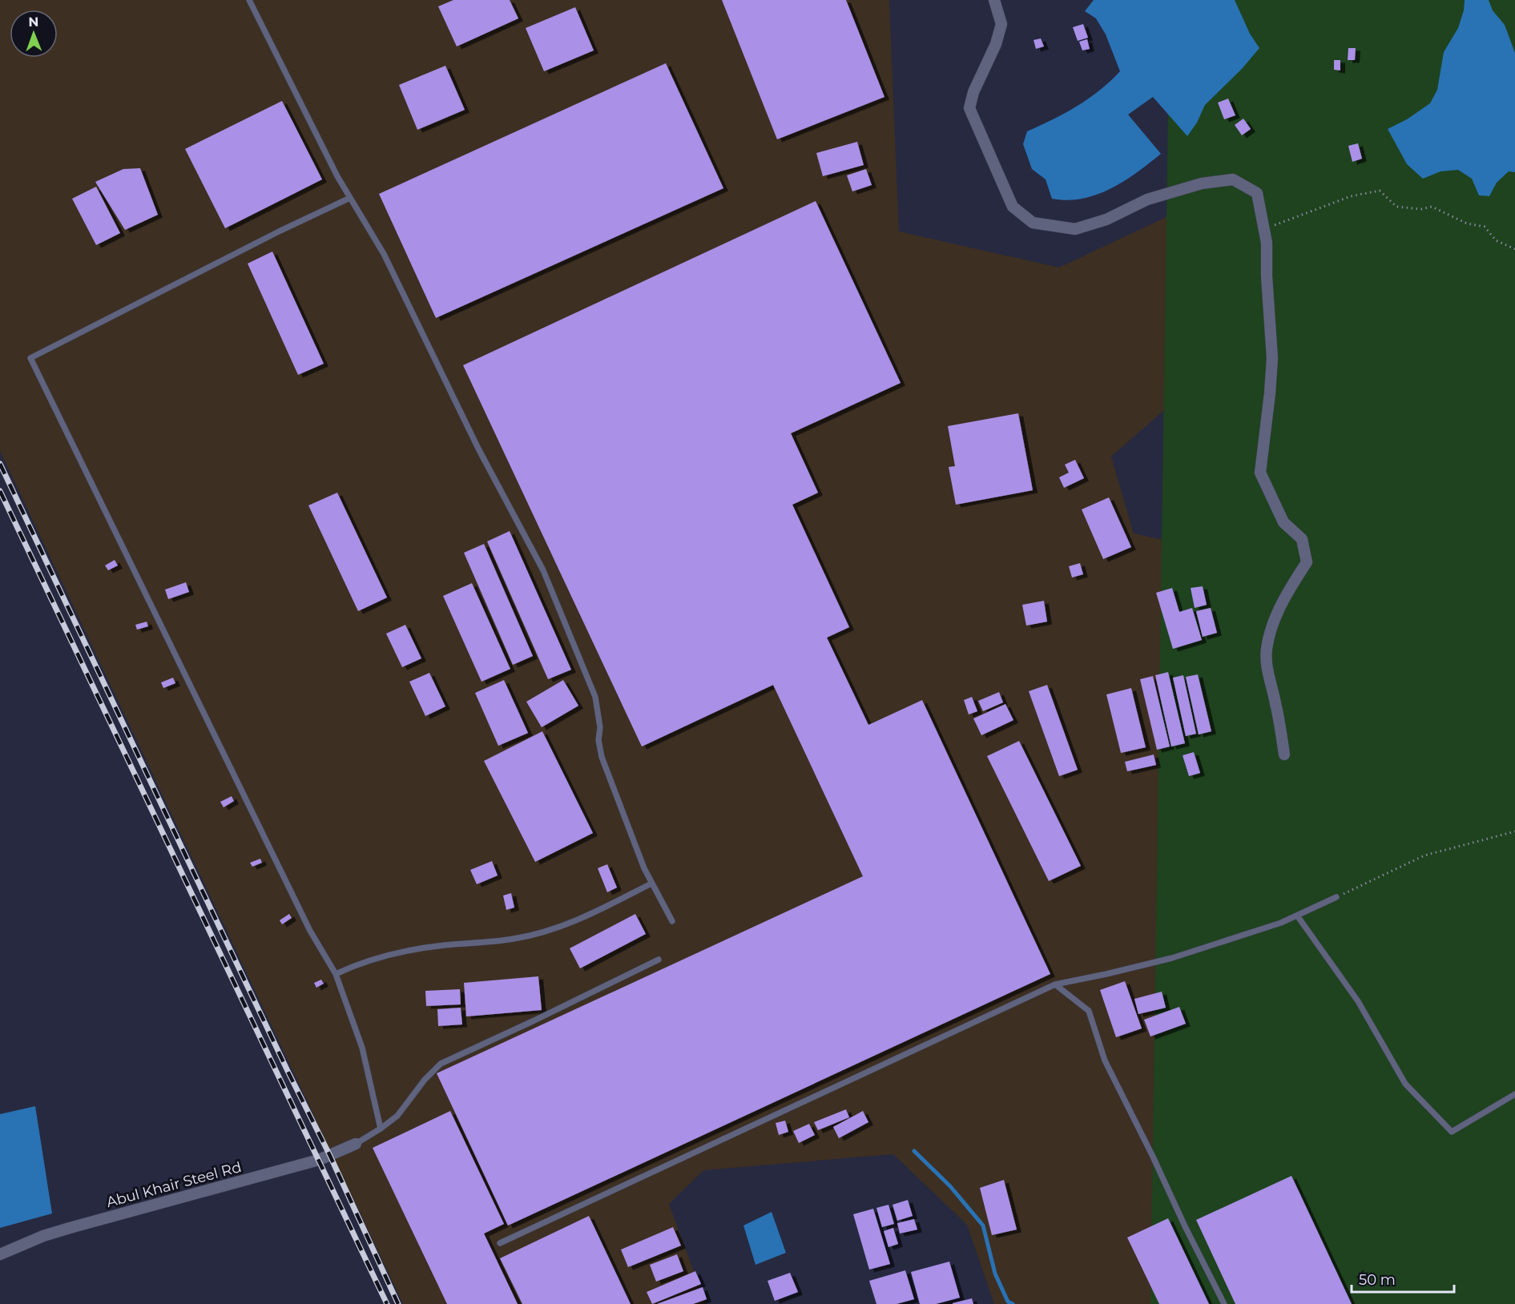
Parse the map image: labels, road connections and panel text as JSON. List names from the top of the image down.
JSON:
{
  "streets": {
    "street": ["Abul Khair Steel Rd"]
  },
  "scale_bar": "50 m",
  "north": "top"
}
